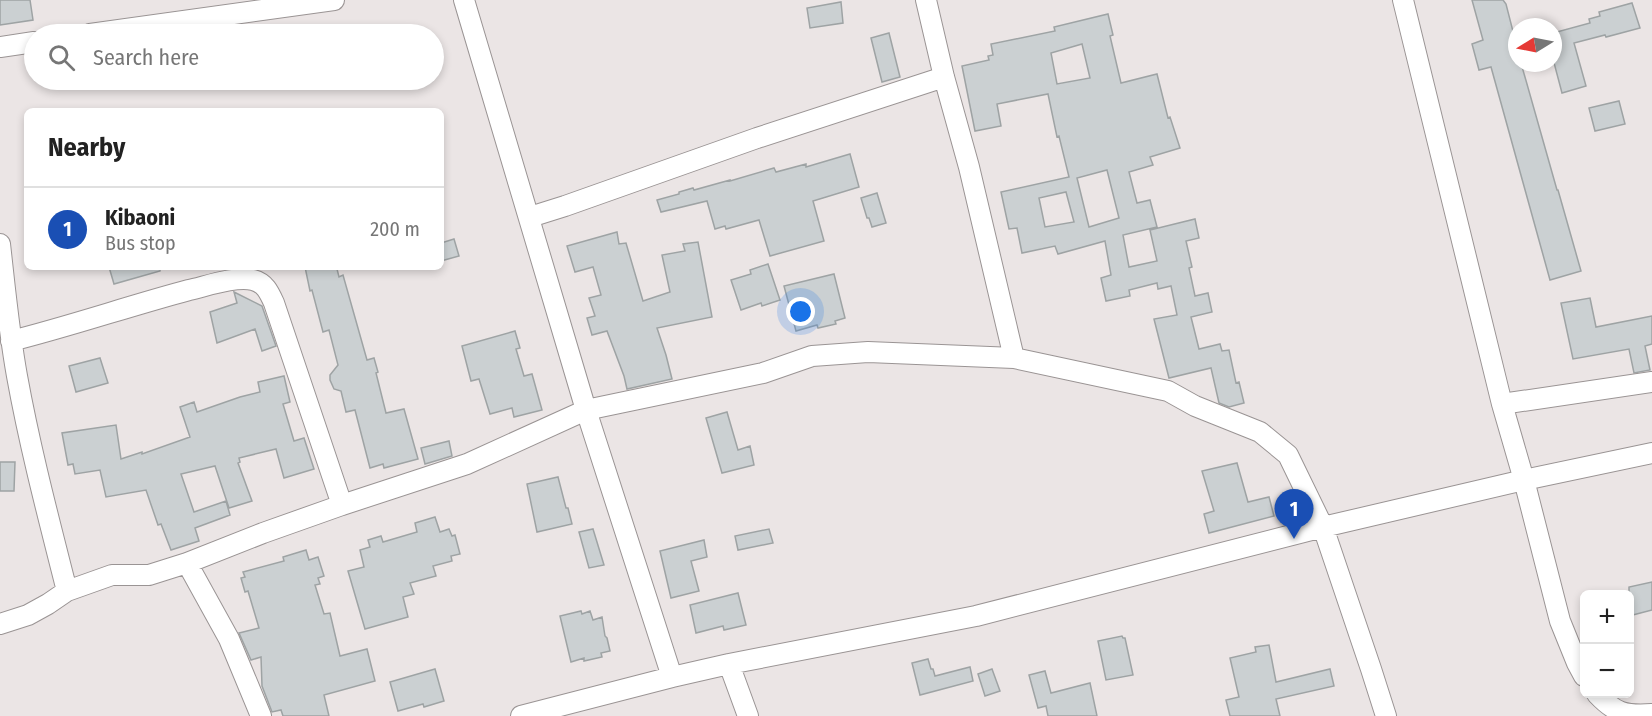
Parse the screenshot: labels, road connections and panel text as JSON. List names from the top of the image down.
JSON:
{
  "north": "left",
  "page": {
    "search": "Search here",
    "heading": "Nearby",
    "list": [
      {
        "mark": "1",
        "name": "Kibaoni",
        "note": "Bus stop",
        "value": "200 m"
      }
    ],
    "pins": "1",
    "map_buttons": ["+", "−"]
  }
}
